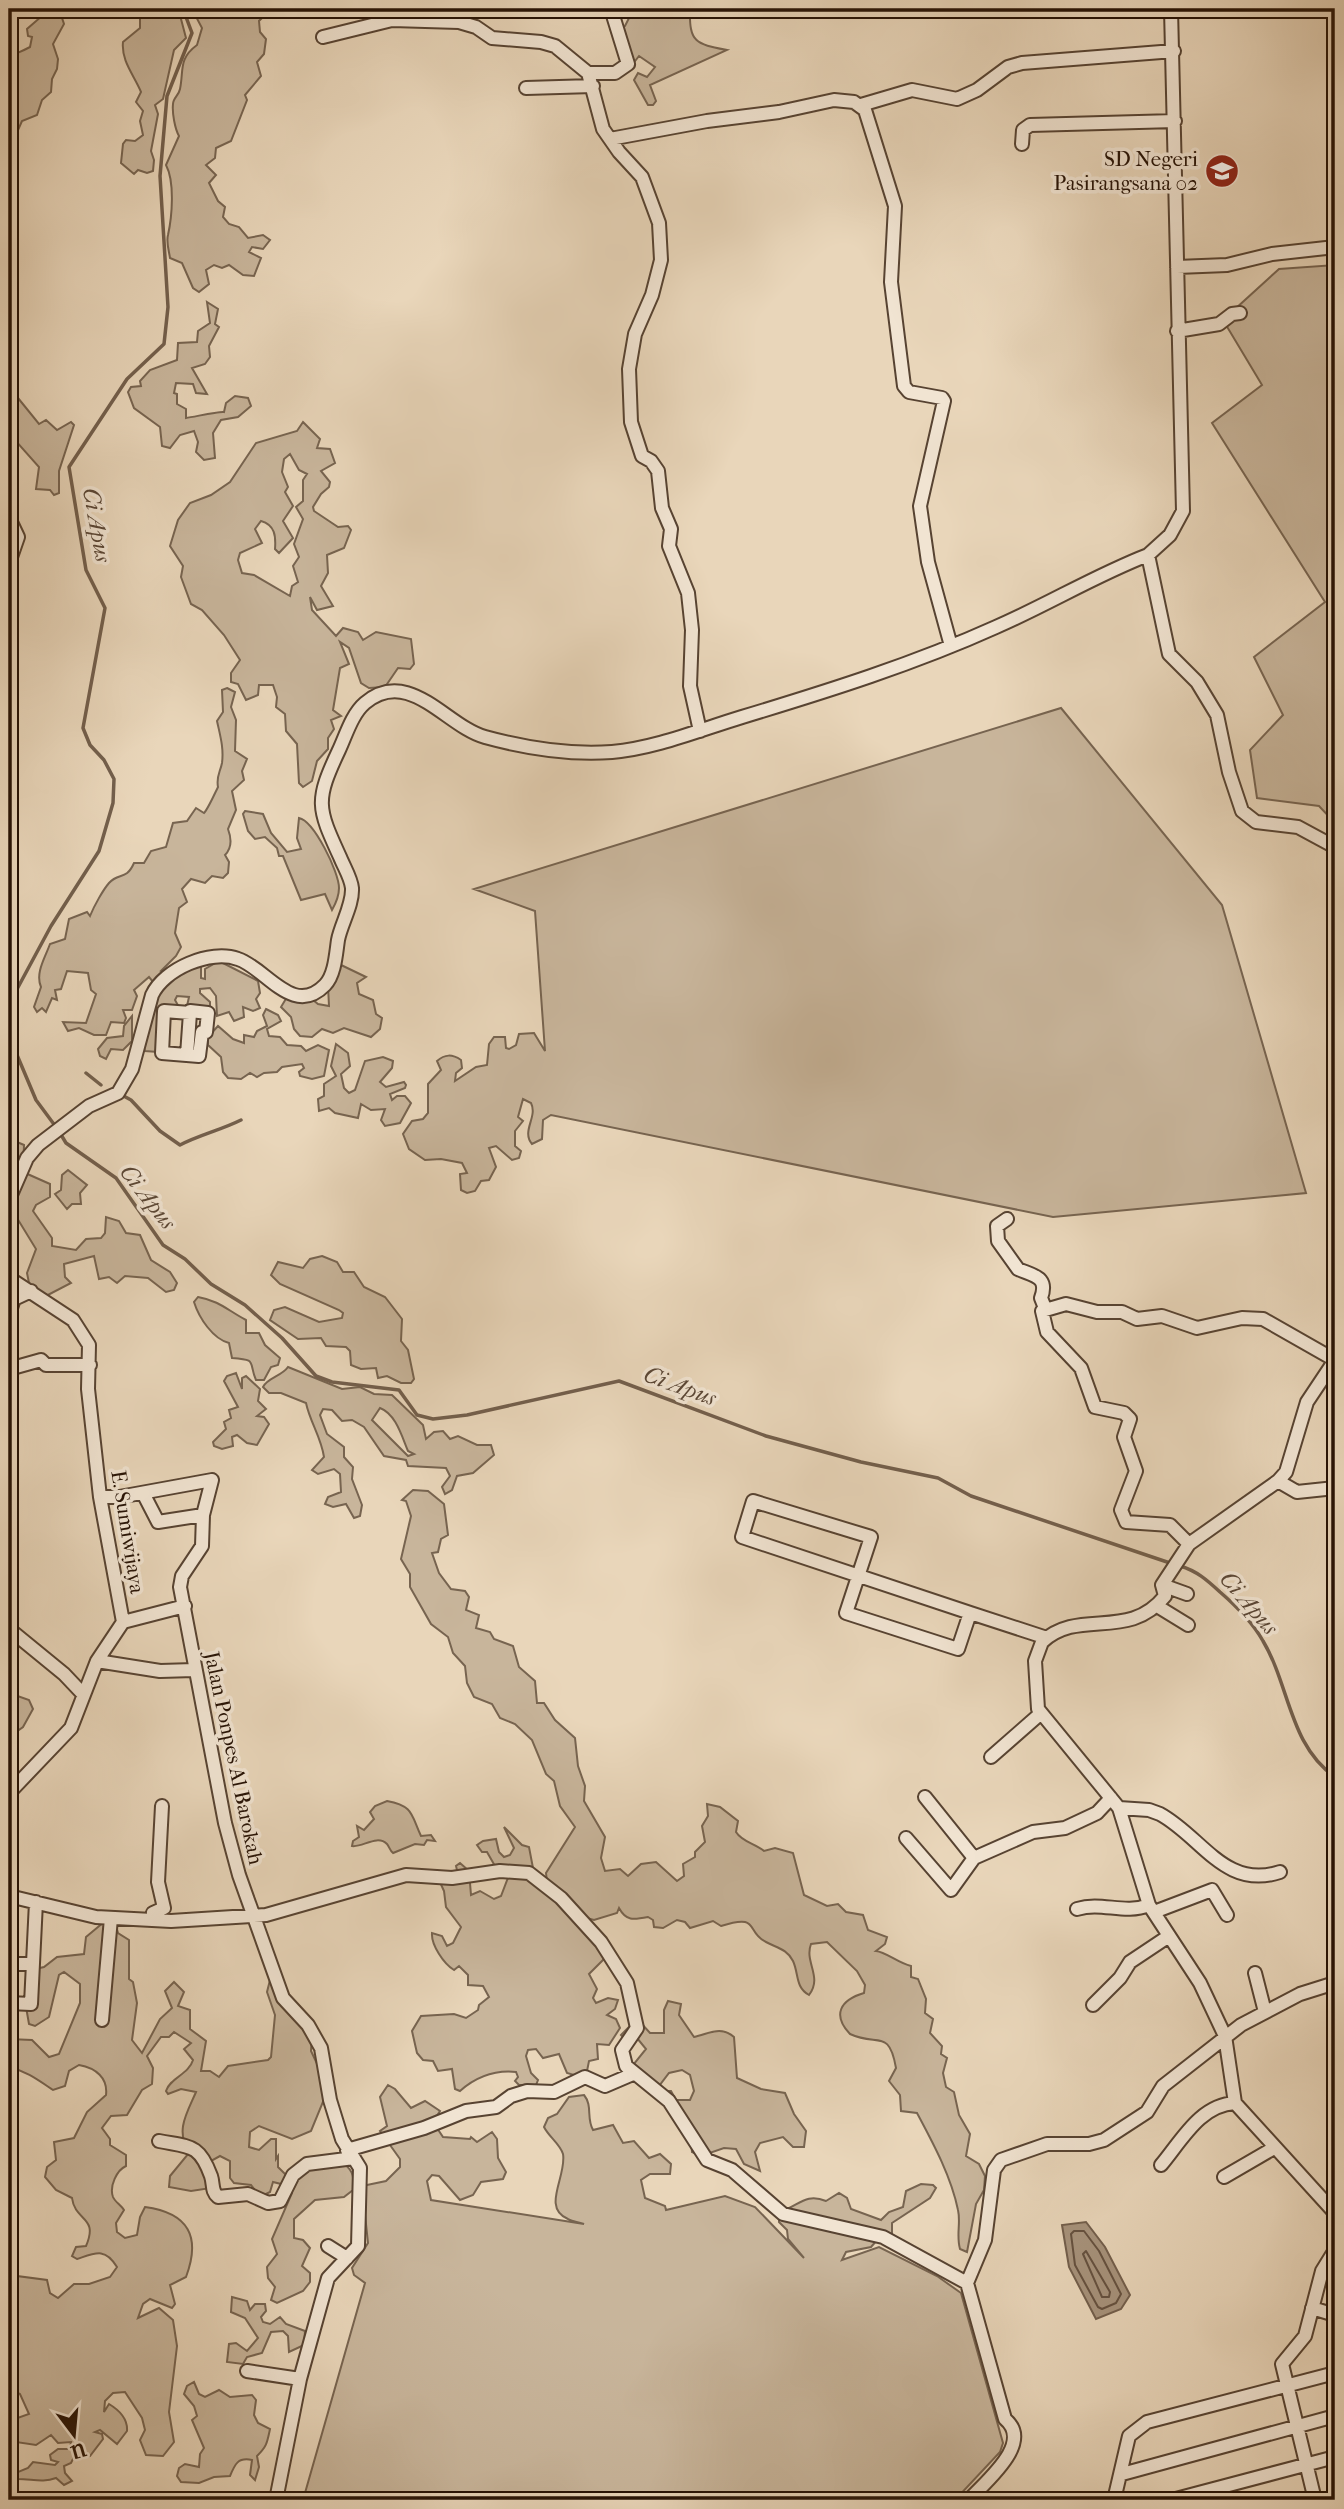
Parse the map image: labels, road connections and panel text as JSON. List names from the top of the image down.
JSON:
{
  "streets": {
    "street": ["E. Sumiwijaya", "Jalan Ponpes Al Barokah"]
  },
  "water": ["Ci Apus"],
  "places": {
    "school or university": ["SD Negeri Pasirangsana 02"]
  },
  "north": "bottom"
}
